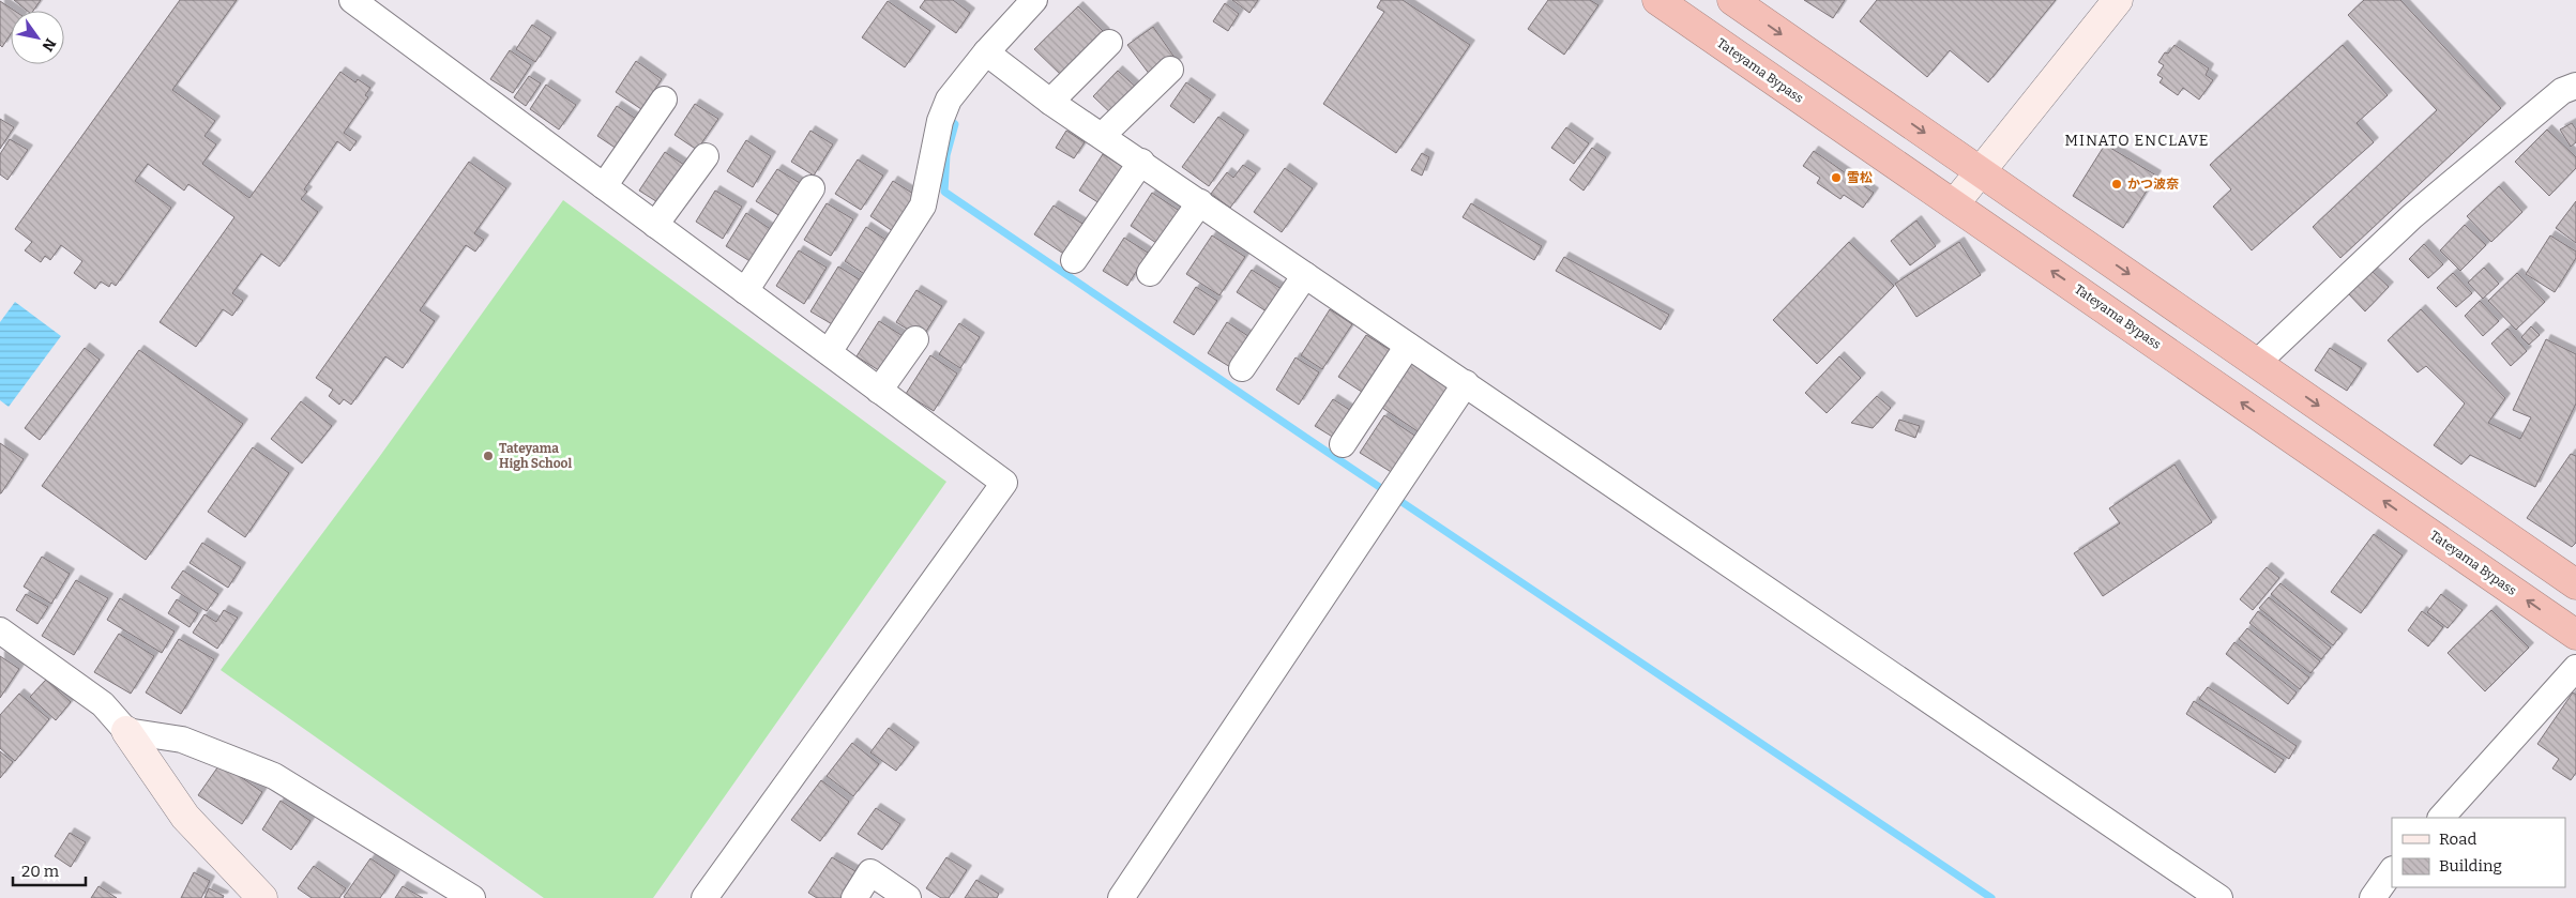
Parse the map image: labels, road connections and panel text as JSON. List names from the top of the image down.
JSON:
{
  "streets": {
    "highway": ["Tateyama Bypass"]
  },
  "districts": ["MINATO ENCLAVE"],
  "places": ["雪松", "かつ波奈", "Tateyama High School"],
  "legend": ["Road", "Building"],
  "scale_bar": "20 m",
  "north": "bottom right"
}
